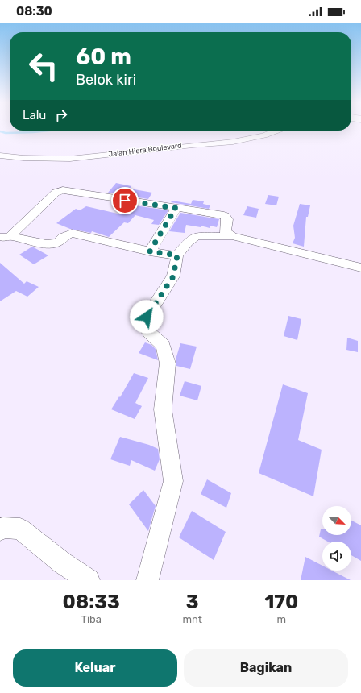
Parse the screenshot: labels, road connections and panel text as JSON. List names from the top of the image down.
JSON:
{
  "streets": {
    "street": ["Jalan Hiera Boulevard"]
  },
  "north": "bottom right",
  "page": {
    "status": "08:30",
    "turn": ["60 m", "Belok kiri"],
    "then": "Lalu",
    "eta": [
      "08:33",
      "Tiba",
      "3",
      "mnt",
      "170",
      "m"
    ],
    "buttons": ["Keluar", "Bagikan"]
  }
}
